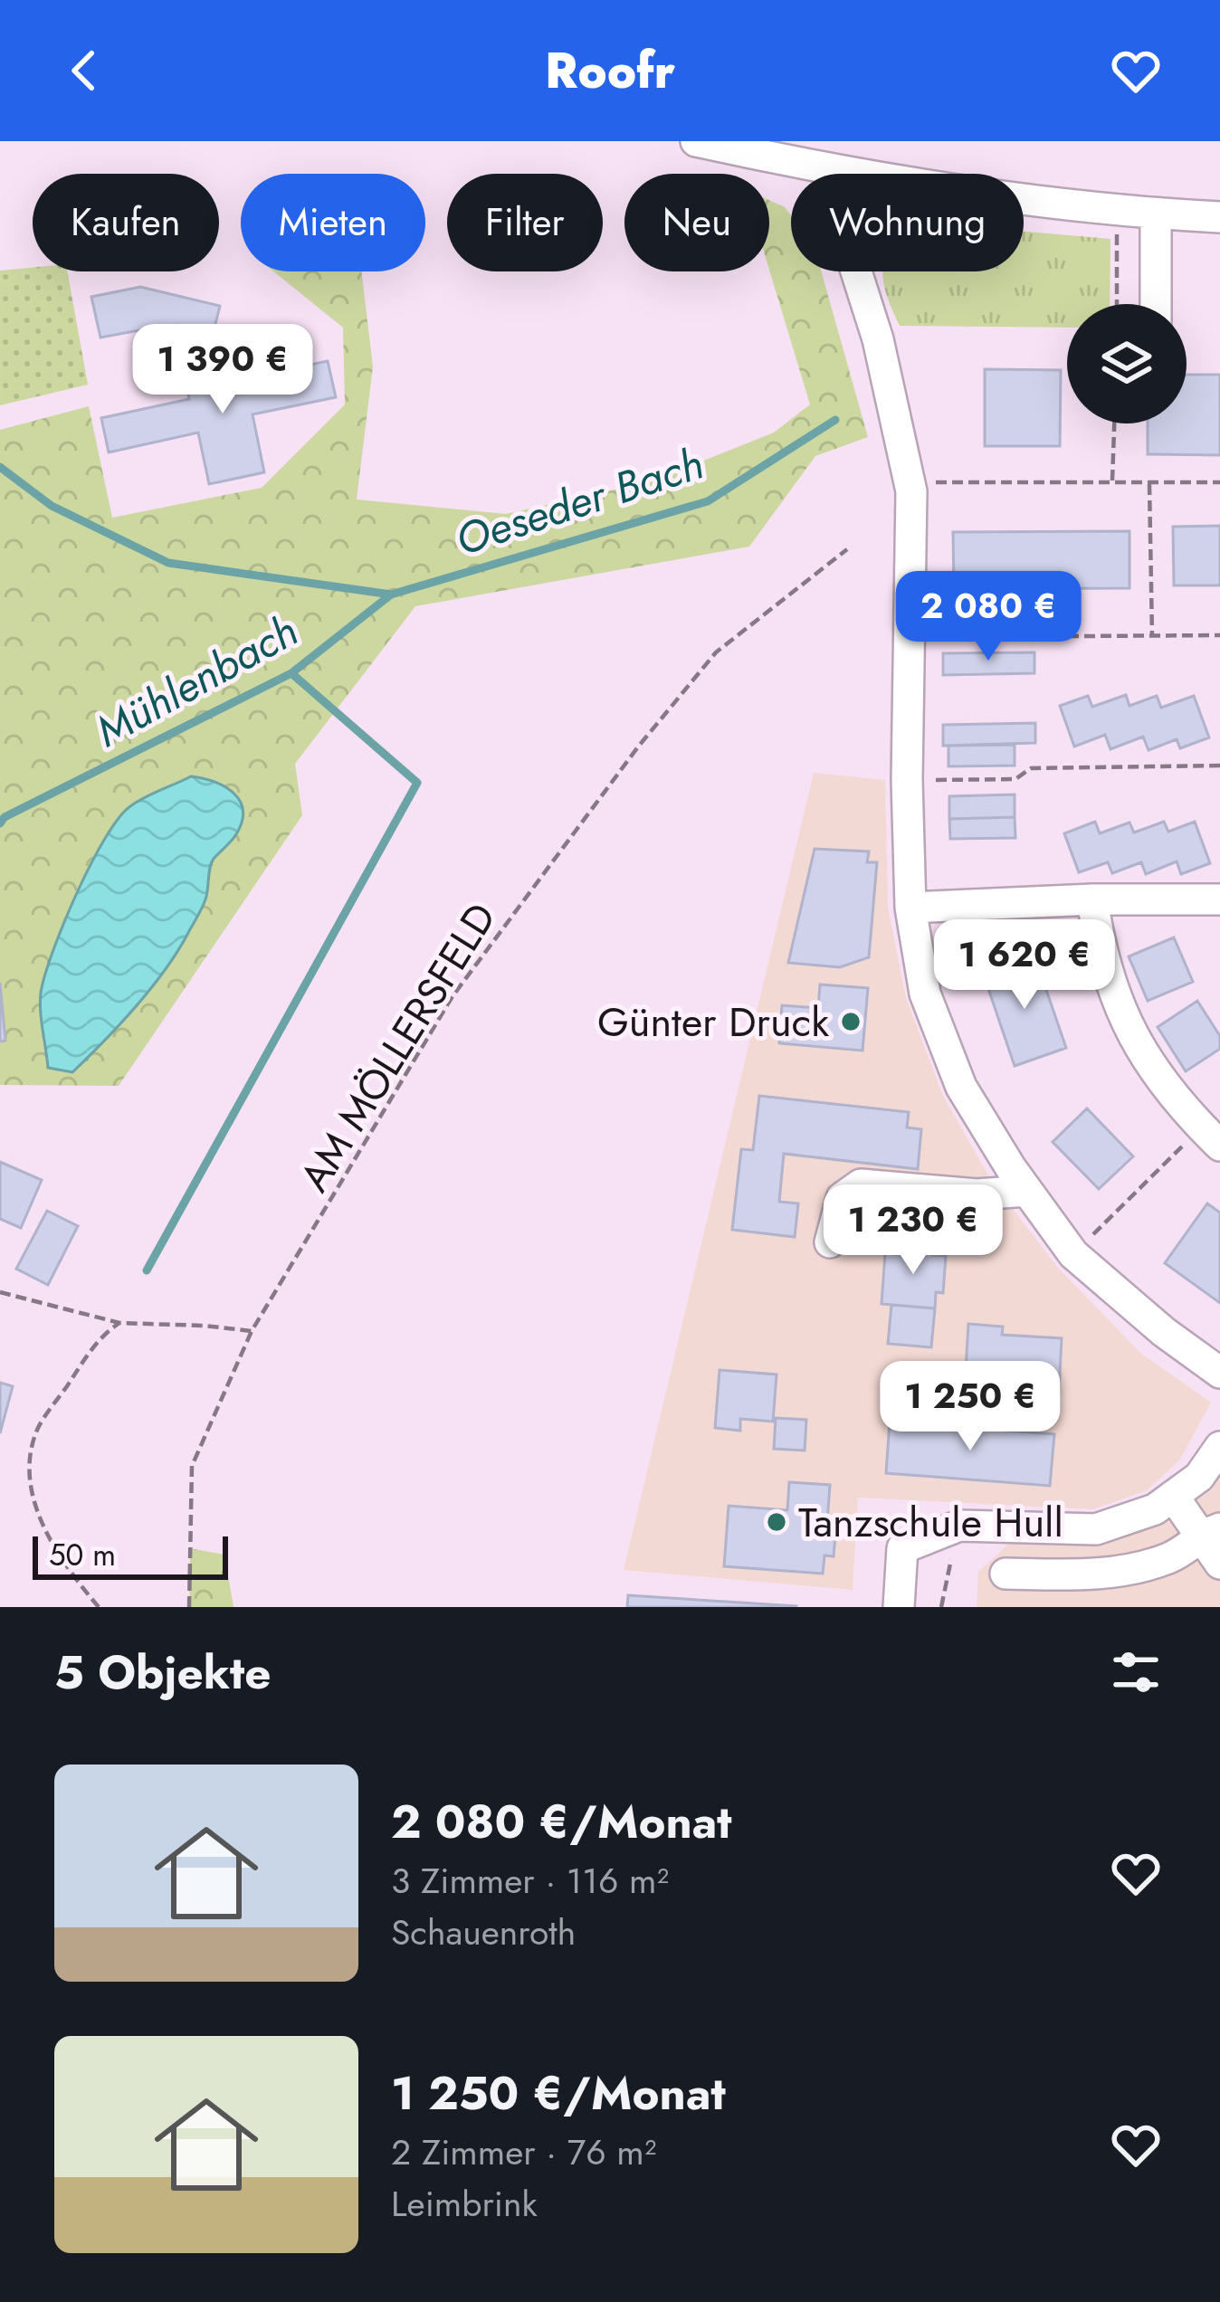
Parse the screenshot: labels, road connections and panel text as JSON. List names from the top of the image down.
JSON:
{
  "streets": {
    "path": ["AM MÖLLERSFELD"]
  },
  "water": ["Oeseder Bach", "Mühlenbach"],
  "places": ["Günter Druck", "Tanzschule Hull"],
  "scale_bar": "50 m",
  "page": {
    "header": "Roofr",
    "chip": [
      "Kaufen",
      "Mieten",
      "Filter",
      "Neu",
      "Wohnung"
    ],
    "price": [
      "1 390 €",
      "2 080 €",
      "1 620 €",
      "1 230 €",
      "1 250 €"
    ],
    "scale": "50 m",
    "heading": "5 Objekte",
    "list": [
      {
        "name": "2 080 €/Monat",
        "note": "3 Zimmer · 116 m² · Schauenroth"
      },
      {
        "name": "1 250 €/Monat",
        "note": "2 Zimmer · 76 m² · Leimbrink"
      }
    ]
  }
}
